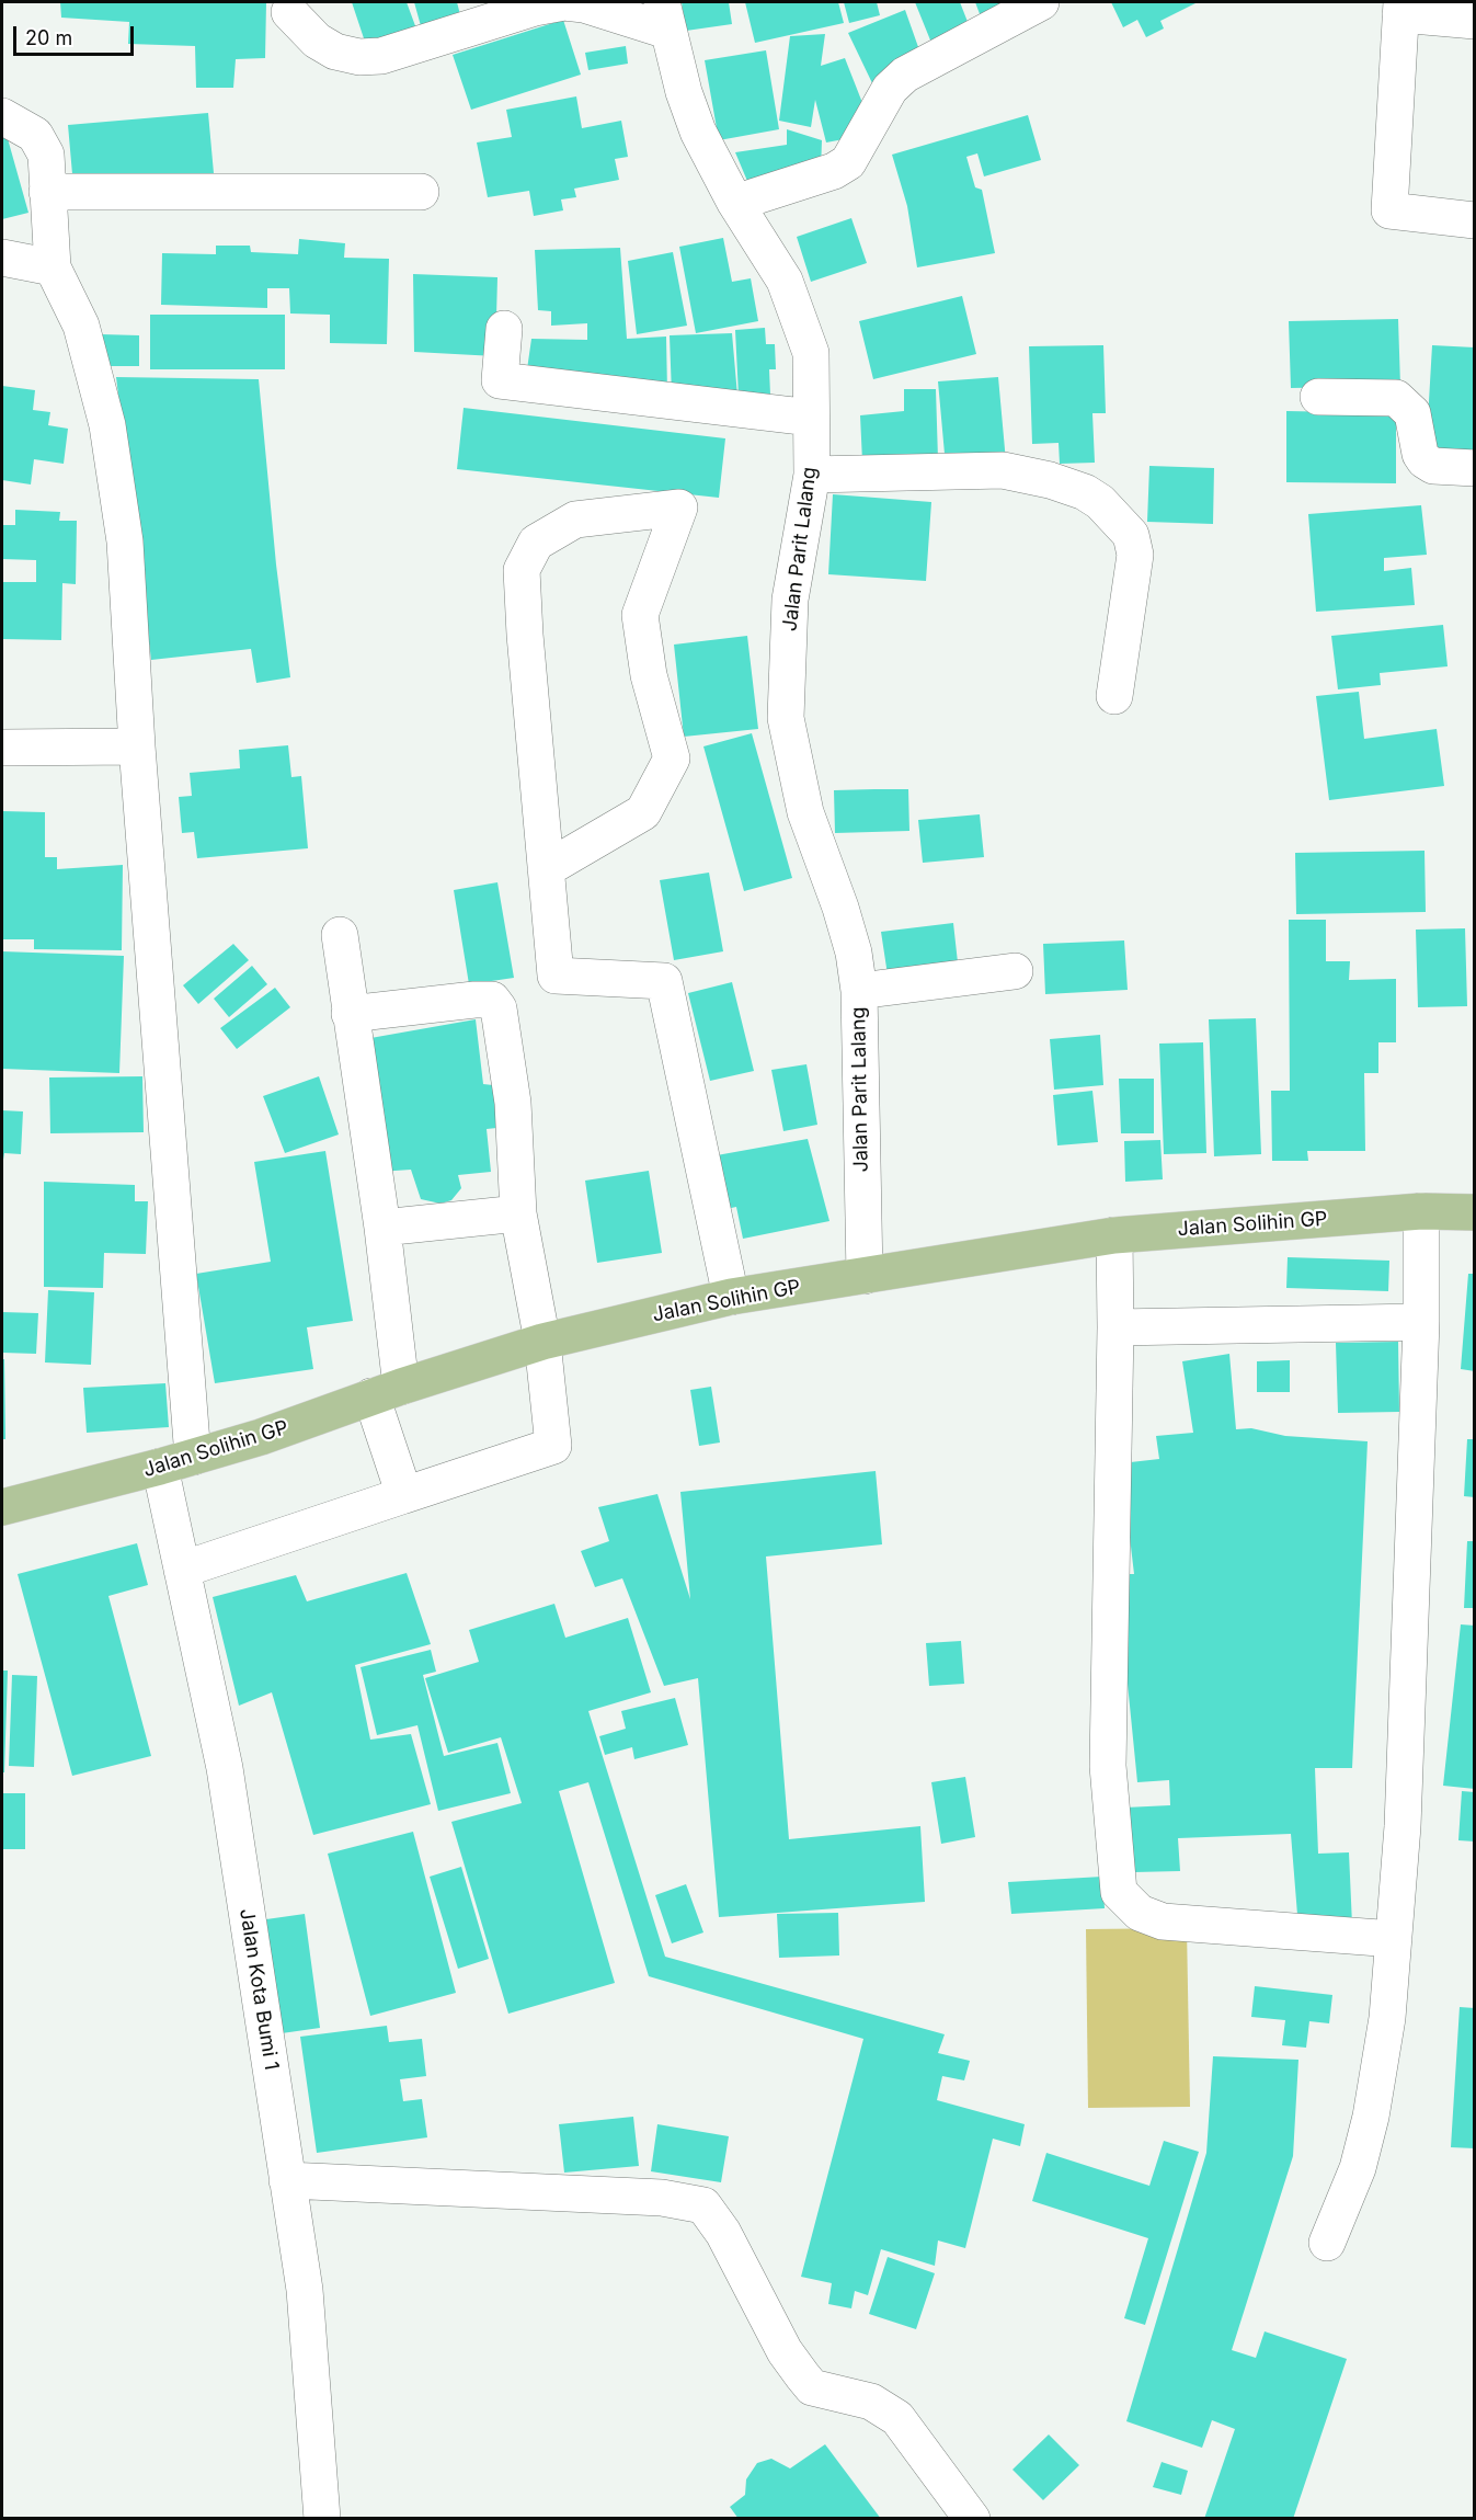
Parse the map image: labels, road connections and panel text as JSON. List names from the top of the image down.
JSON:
{
  "streets": {
    "main road": ["Jalan Solihin GP"],
    "street": ["Jalan Parit Lalang", "Jalan Kota Bumi 1"]
  },
  "crossings": [
    ["Jalan Parit Lalang", "Jalan Solihin GP"],
    ["Jalan Solihin GP", "Jalan Kota Bumi 1"]
  ],
  "scale_bar": "20 m"
}
